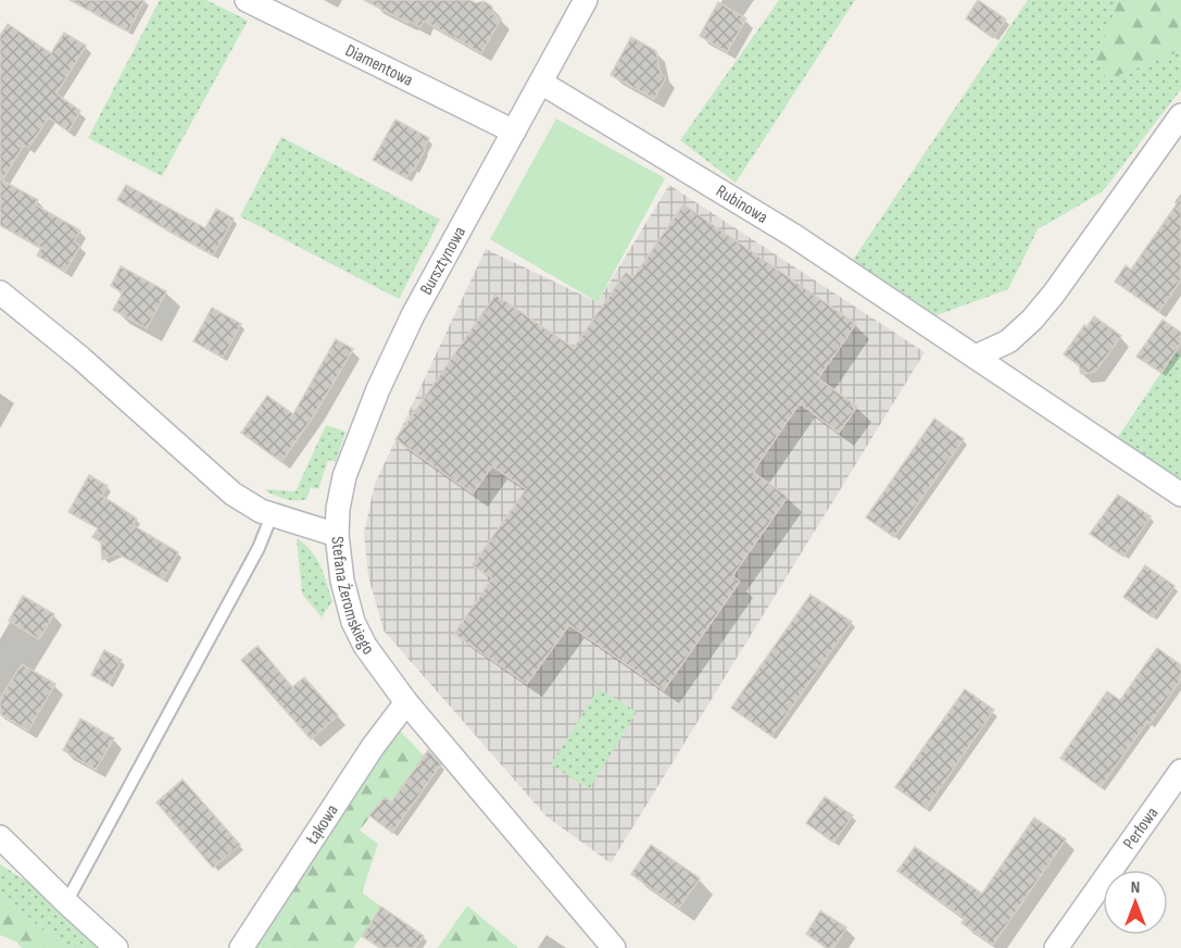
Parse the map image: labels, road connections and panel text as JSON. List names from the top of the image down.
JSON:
{
  "streets": {
    "street": [
      "Diamentowa",
      "Rubinowa",
      "Bursztynowa",
      "Stefana Żeromskiego",
      "Łąkowa",
      "Perłowa"
    ]
  },
  "crossings": [
    ["Diamentowa", "Bursztynowa"],
    ["Rubinowa", "Bursztynowa"],
    ["Bursztynowa", "Stefana Żeromskiego"],
    ["Stefana Żeromskiego", "Łąkowa"]
  ],
  "north": "top"
}
